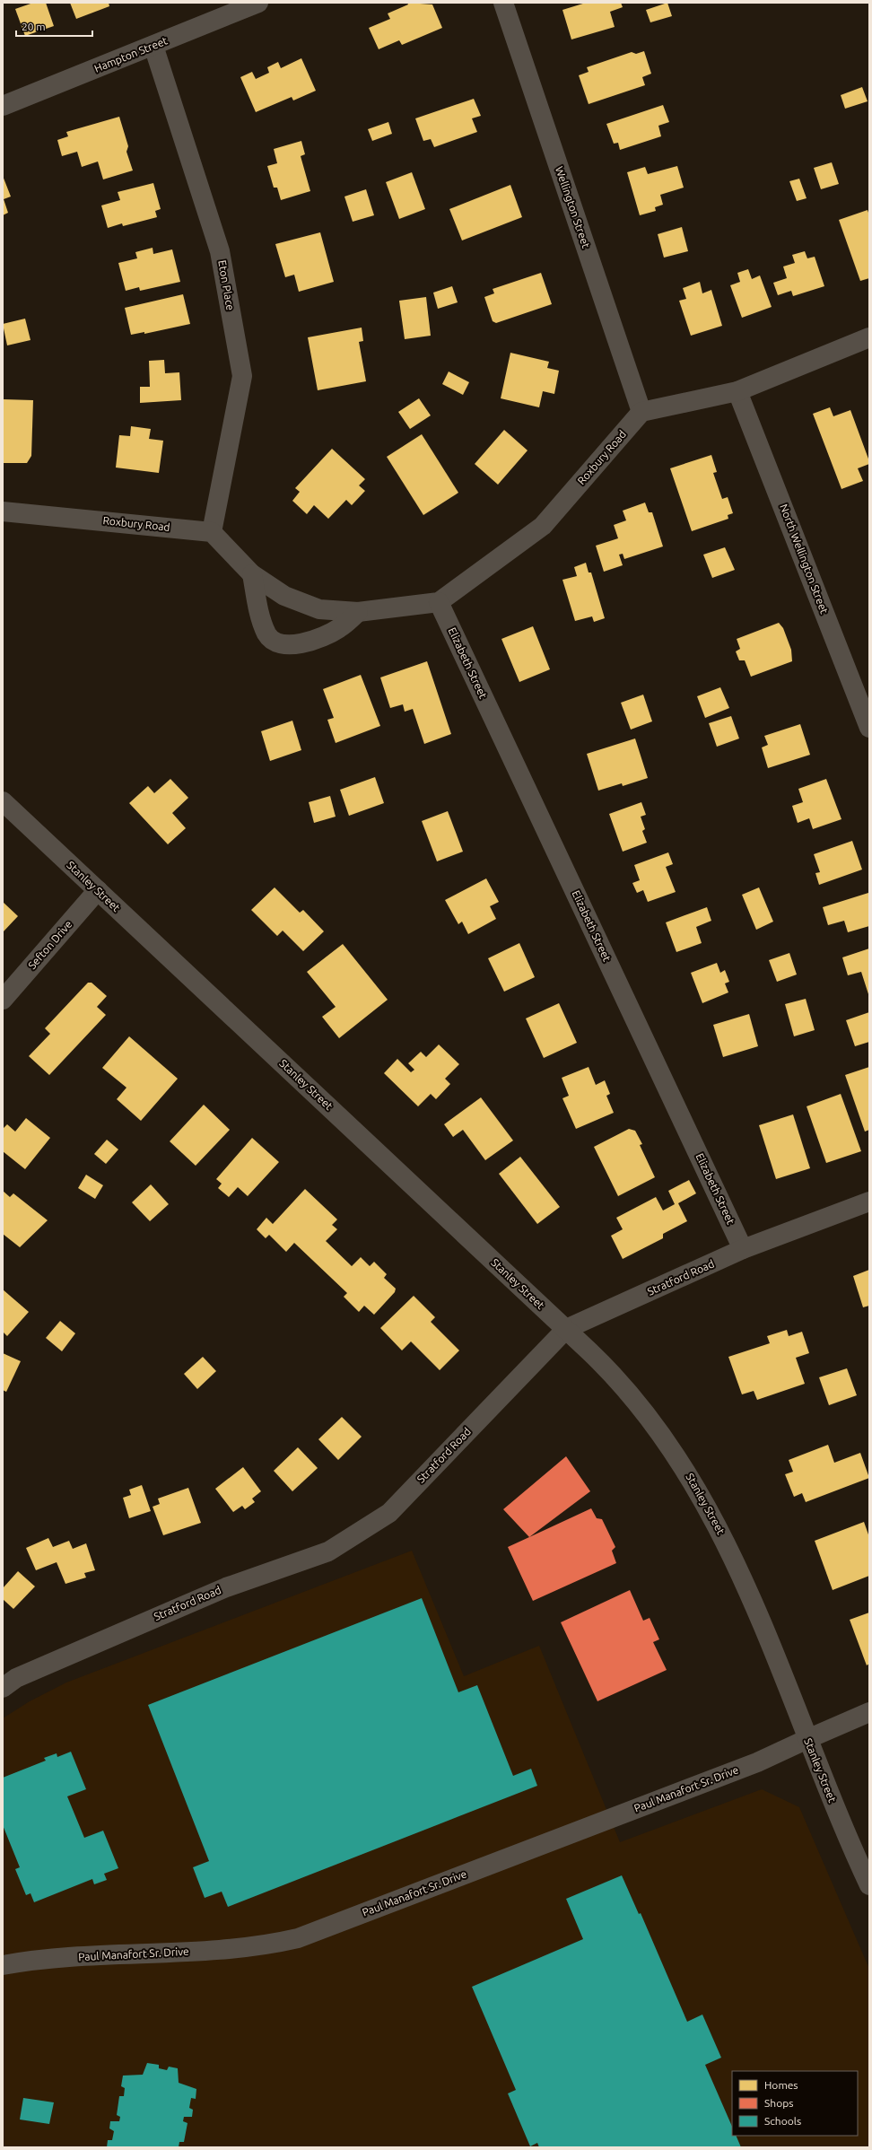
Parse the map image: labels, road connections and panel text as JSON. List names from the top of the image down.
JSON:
{
  "streets": {
    "street": [
      "Hampton Street",
      "Wellington Street",
      "Eton Place",
      "Roxbury Road",
      "North Wellington Street",
      "Elizabeth Street",
      "Stanley Street",
      "Sefton Drive",
      "Stratford Road",
      "Paul Manafort Sr. Drive"
    ]
  },
  "crossings": [
    ["Hampton Street", "Eton Place"],
    ["Wellington Street", "Roxbury Road"],
    ["Eton Place", "Roxbury Road"],
    ["Roxbury Road", "Elizabeth Street"],
    ["Elizabeth Street", "Stratford Road"],
    ["Stanley Street", "Sefton Drive"],
    ["Stanley Street", "Stratford Road"],
    ["Stanley Street", "Paul Manafort Sr. Drive"]
  ],
  "legend": ["Homes", "Shops", "Schools"],
  "scale_bar": "20 m"
}
